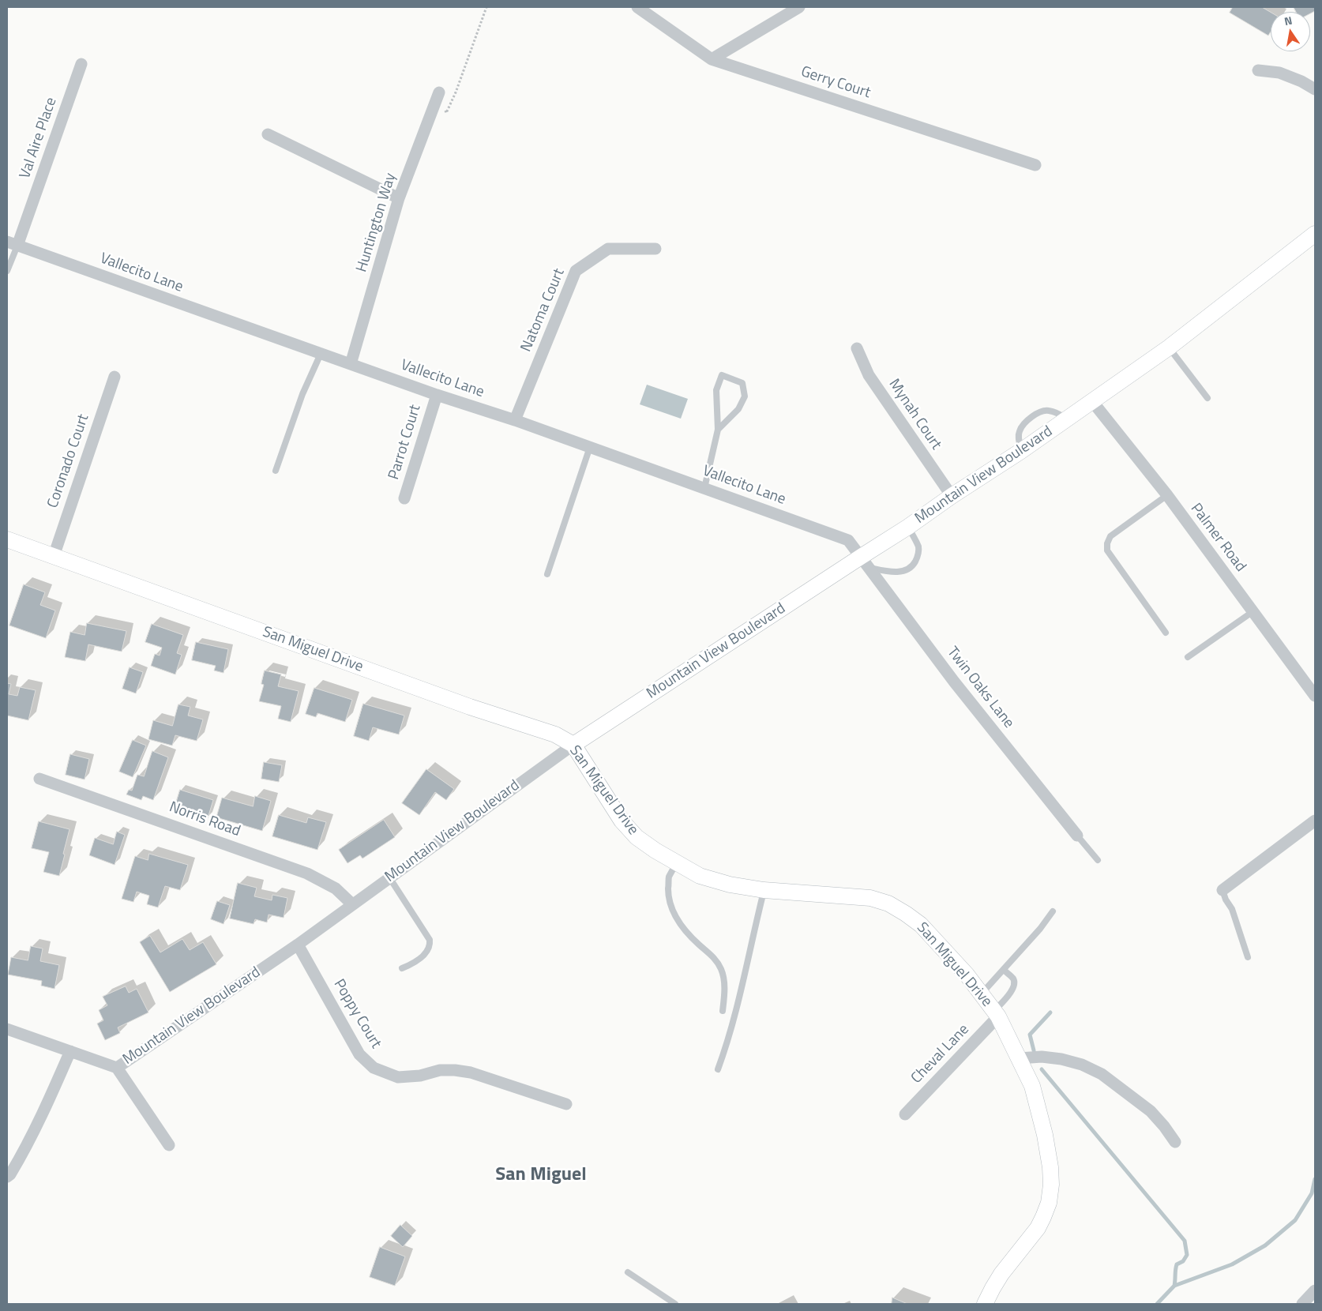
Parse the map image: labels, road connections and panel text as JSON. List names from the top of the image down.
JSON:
{
  "streets": {
    "street": [
      "Gerry Court",
      "Val Aire Place",
      "Huntington Way",
      "Vallecito Lane",
      "Natoma Court",
      "Mynah Court",
      "Parrot Court",
      "Coronado Court",
      "Mountain View Boulevard",
      "Palmer Road",
      "San Miguel Drive",
      "Twin Oaks Lane",
      "Norris Road",
      "Poppy Court",
      "Cheval Lane"
    ]
  },
  "crossings": [
    ["Val Aire Place", "Vallecito Lane"],
    ["Huntington Way", "Vallecito Lane"],
    ["Vallecito Lane", "Natoma Court"],
    ["Vallecito Lane", "Parrot Court"],
    ["Vallecito Lane", "Mountain View Boulevard"],
    ["Vallecito Lane", "Twin Oaks Lane"],
    ["Mynah Court", "Mountain View Boulevard"],
    ["Coronado Court", "San Miguel Drive"],
    ["Mountain View Boulevard", "Palmer Road"],
    ["Mountain View Boulevard", "San Miguel Drive"],
    ["Mountain View Boulevard", "Twin Oaks Lane"],
    ["Mountain View Boulevard", "Norris Road"],
    ["Mountain View Boulevard", "Poppy Court"],
    ["San Miguel Drive", "Cheval Lane"]
  ],
  "districts": ["San Miguel"],
  "north": "top"
}
